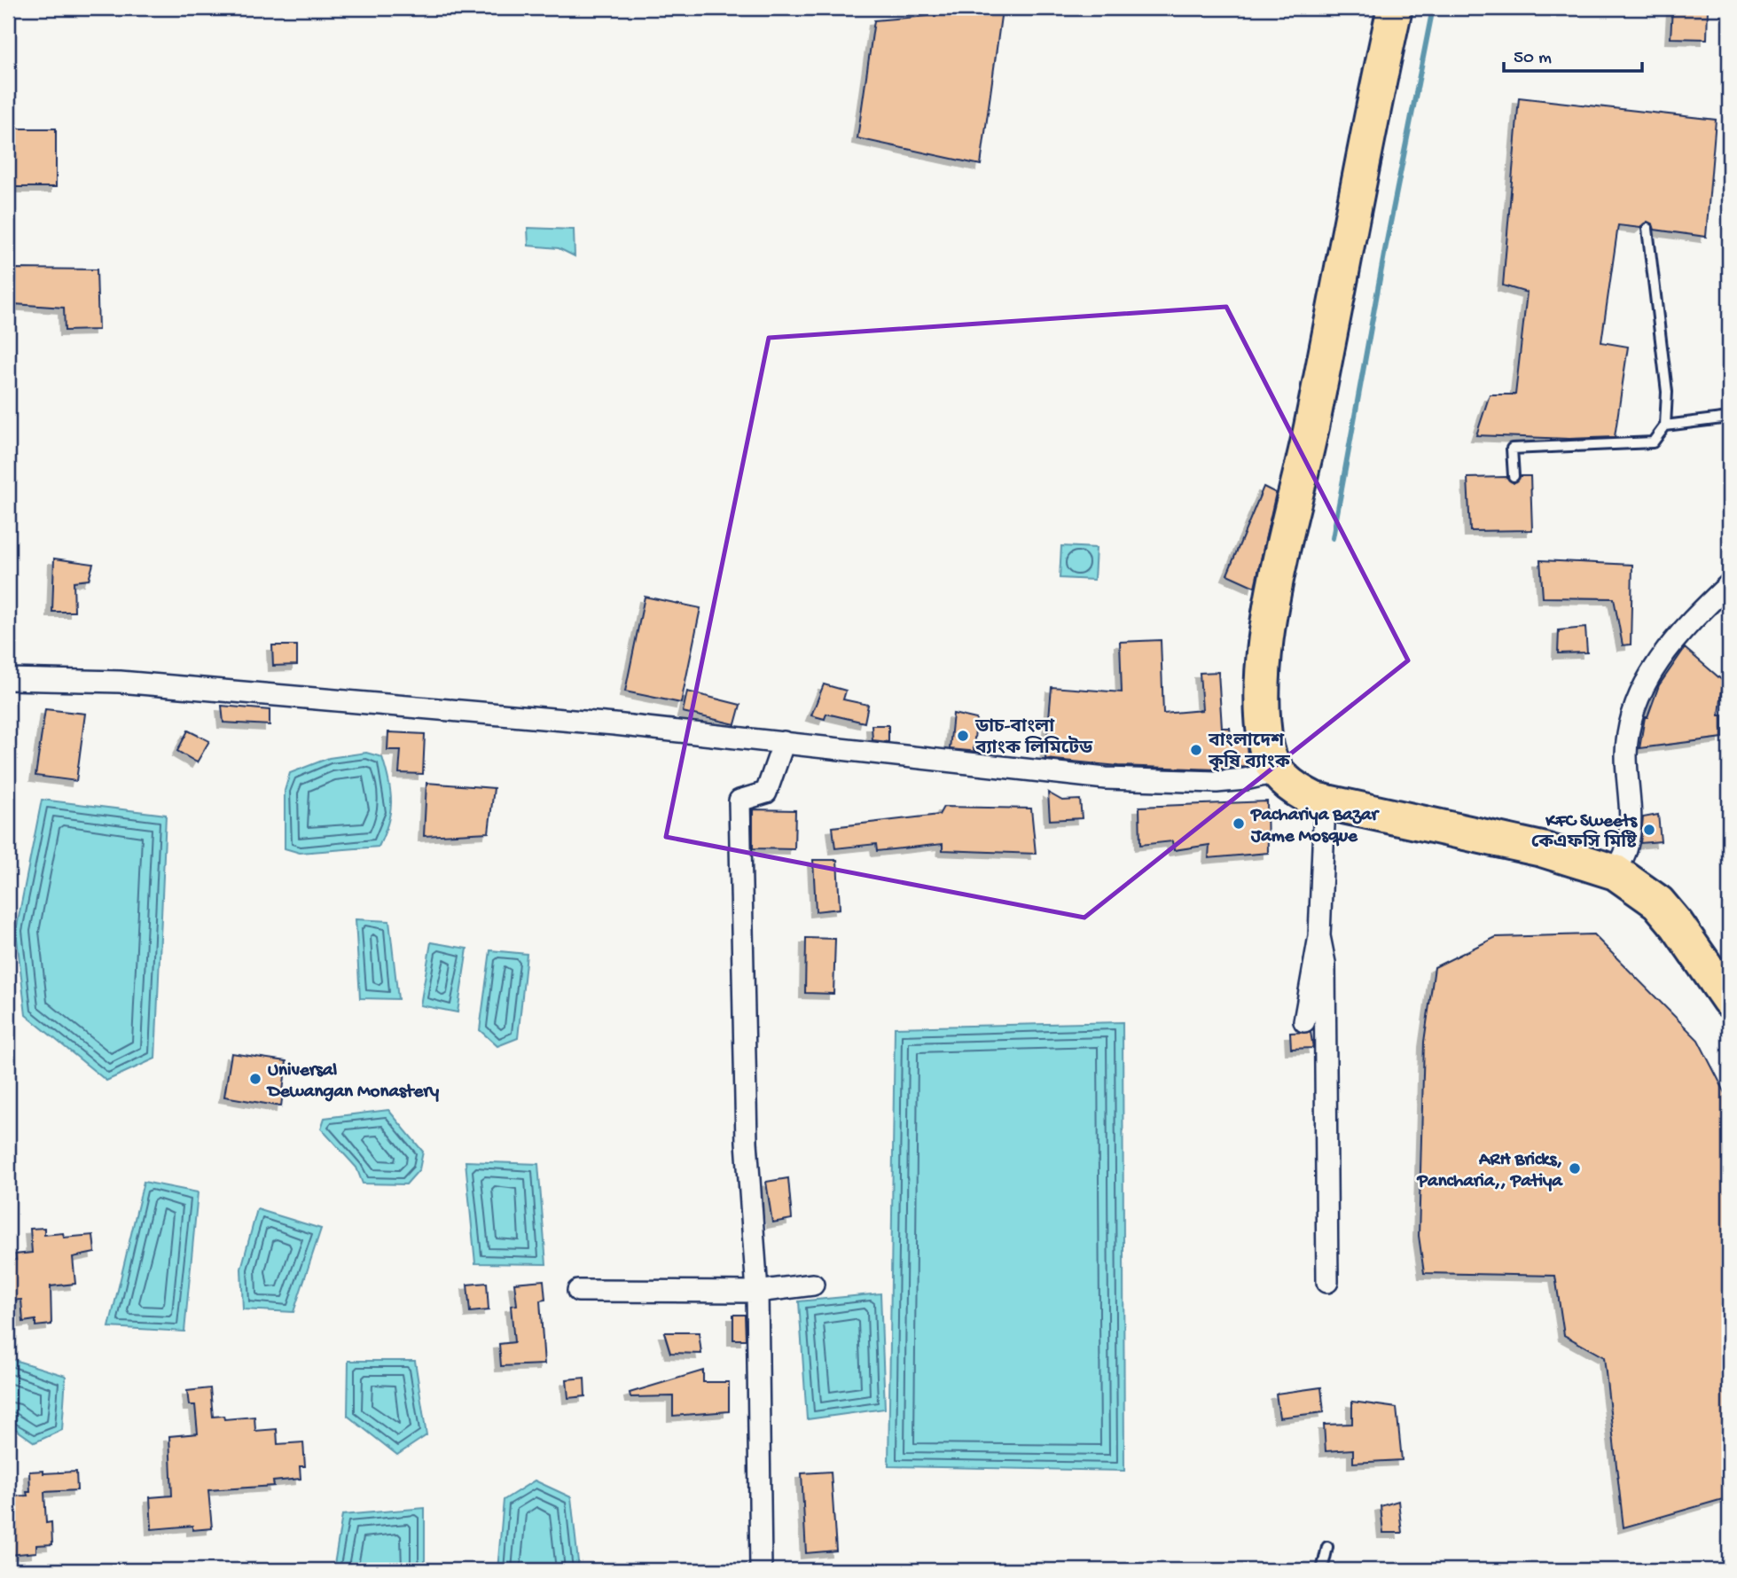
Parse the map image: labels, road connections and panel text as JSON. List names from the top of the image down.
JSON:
{
  "places": [
    "ডাচ-বাংলা ব্যাংক লিমিটেড",
    "বাংলাদেশ কৃষি ব্যাংক",
    "Pachariya Bazar Jame Mosque",
    "KFC Sweets কেএফসি মিষ্টি",
    "Universal Dewangan Monastery",
    "ARH Bricks, Pancharia,, Patiya"
  ],
  "scale_bar": "50 m"
}
